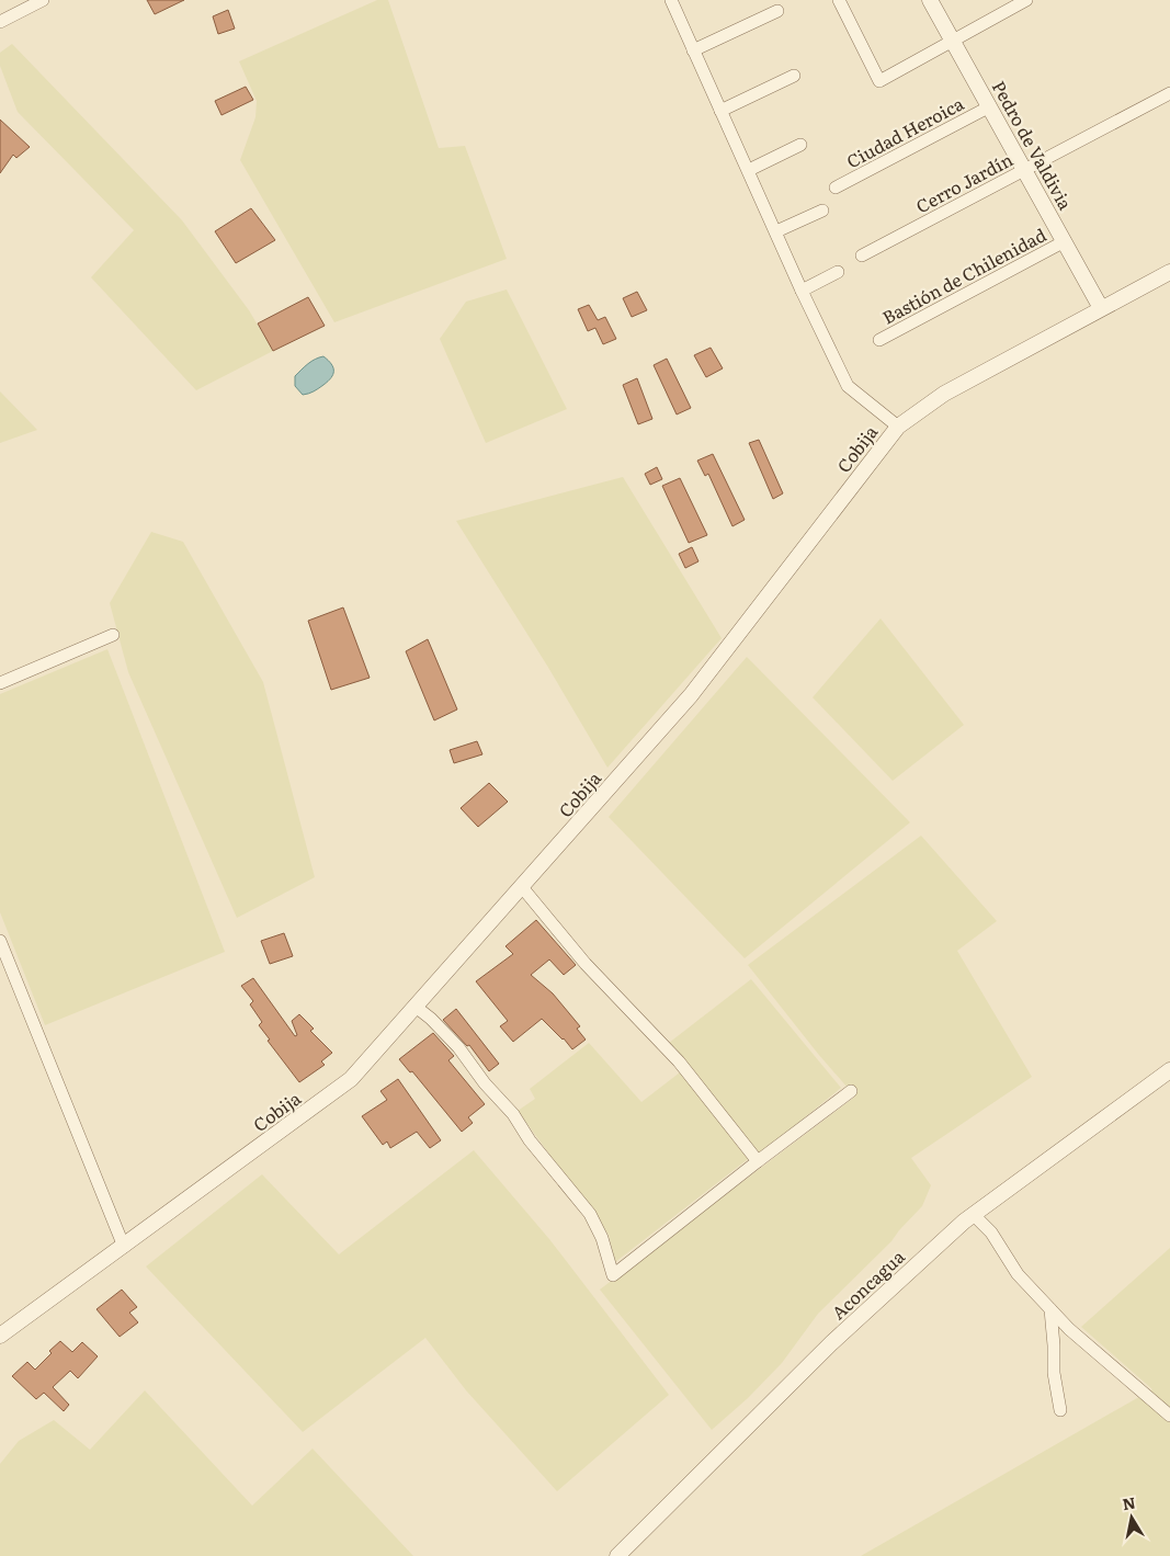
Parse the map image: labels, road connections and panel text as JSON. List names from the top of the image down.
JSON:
{
  "streets": {
    "street": [
      "Ciudad Heroica",
      "Pedro de Valdivia",
      "Cerro Jardín",
      "Bastión de Chilenidad",
      "Cobija",
      "Aconcagua"
    ]
  },
  "crossings": [
    ["Ciudad Heroica", "Pedro de Valdivia"],
    ["Pedro de Valdivia", "Cerro Jardín"],
    ["Pedro de Valdivia", "Bastión de Chilenidad"],
    ["Pedro de Valdivia", "Cobija"]
  ],
  "north": "top"
}
